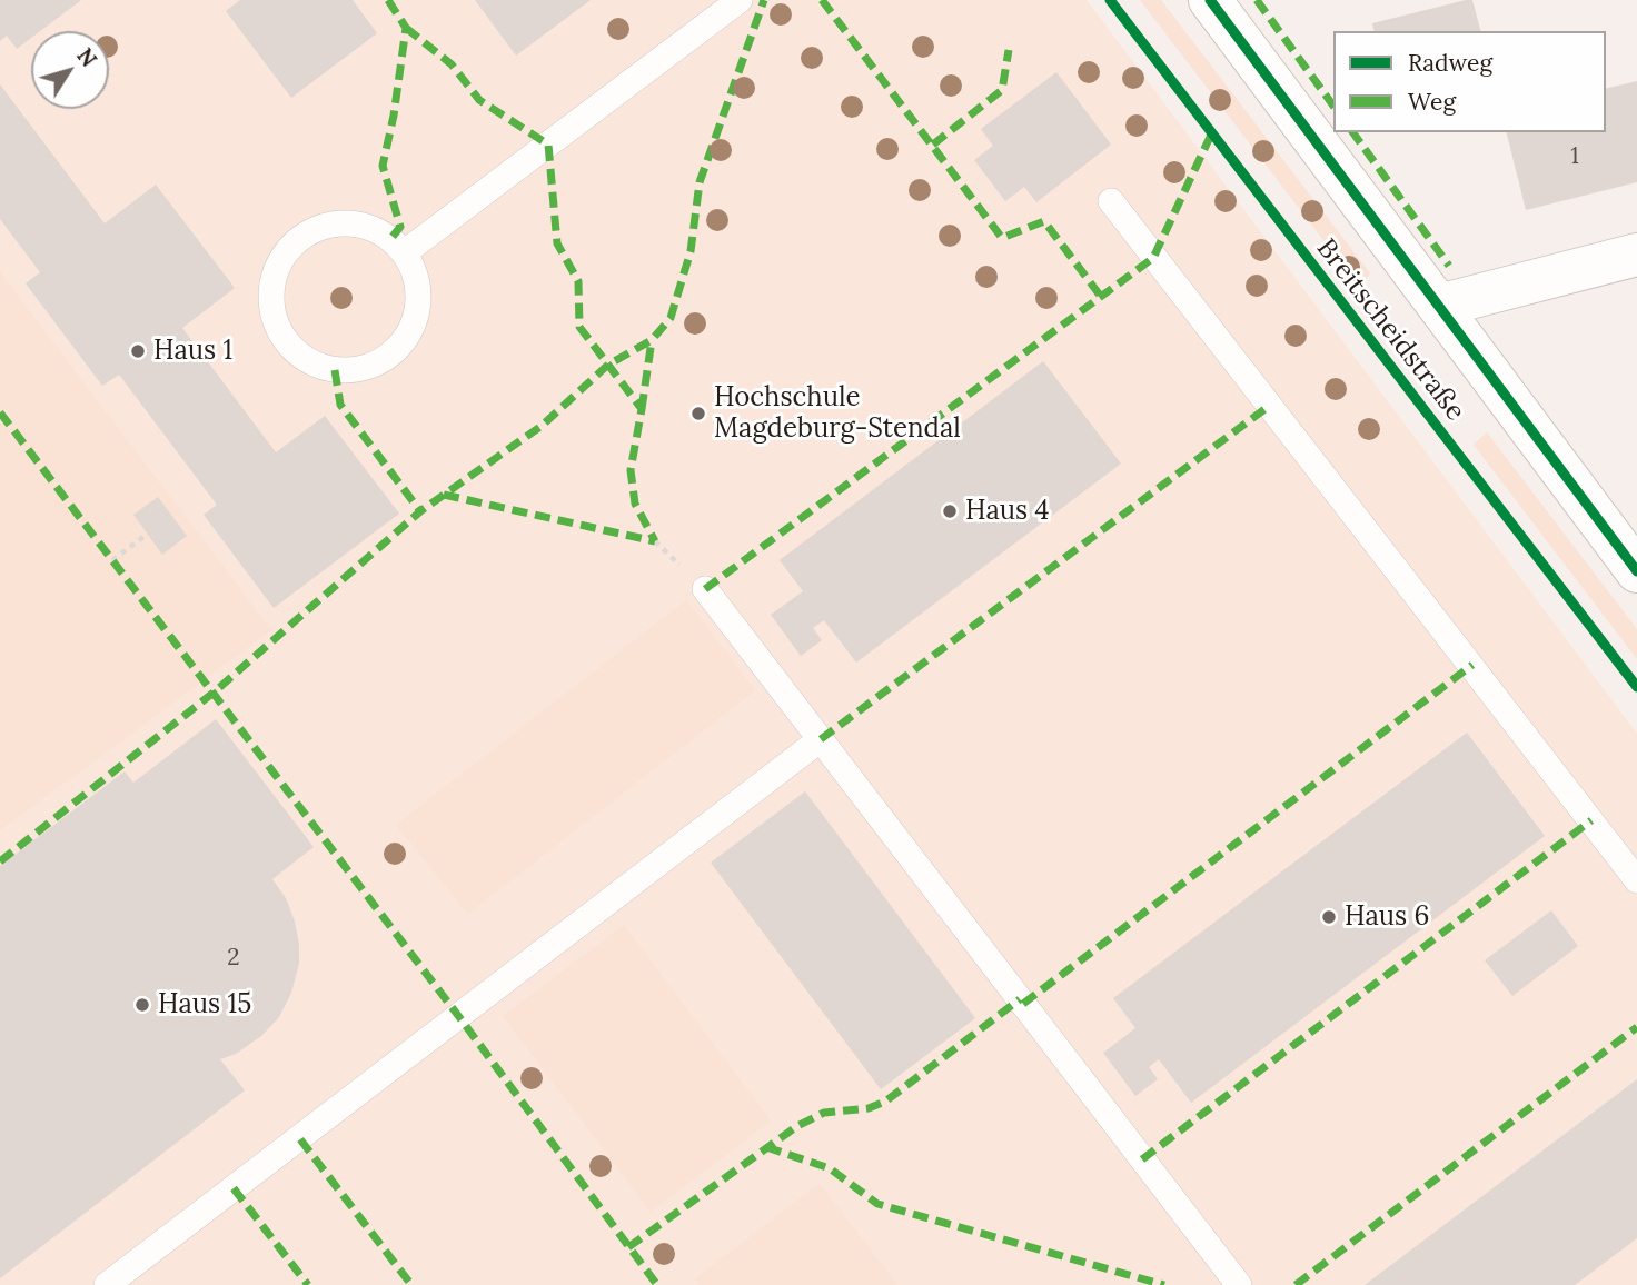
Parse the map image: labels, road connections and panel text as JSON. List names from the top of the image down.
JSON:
{
  "streets": {
    "street": ["Breitscheidstraße"]
  },
  "places": [
    "Haus 1",
    "Hochschule Magdeburg-Stendal",
    "Haus 4",
    "Haus 6",
    "Haus 15"
  ],
  "house_numbers": ["1", "2"],
  "legend": ["Radweg", "Weg"],
  "north": "top right"
}
